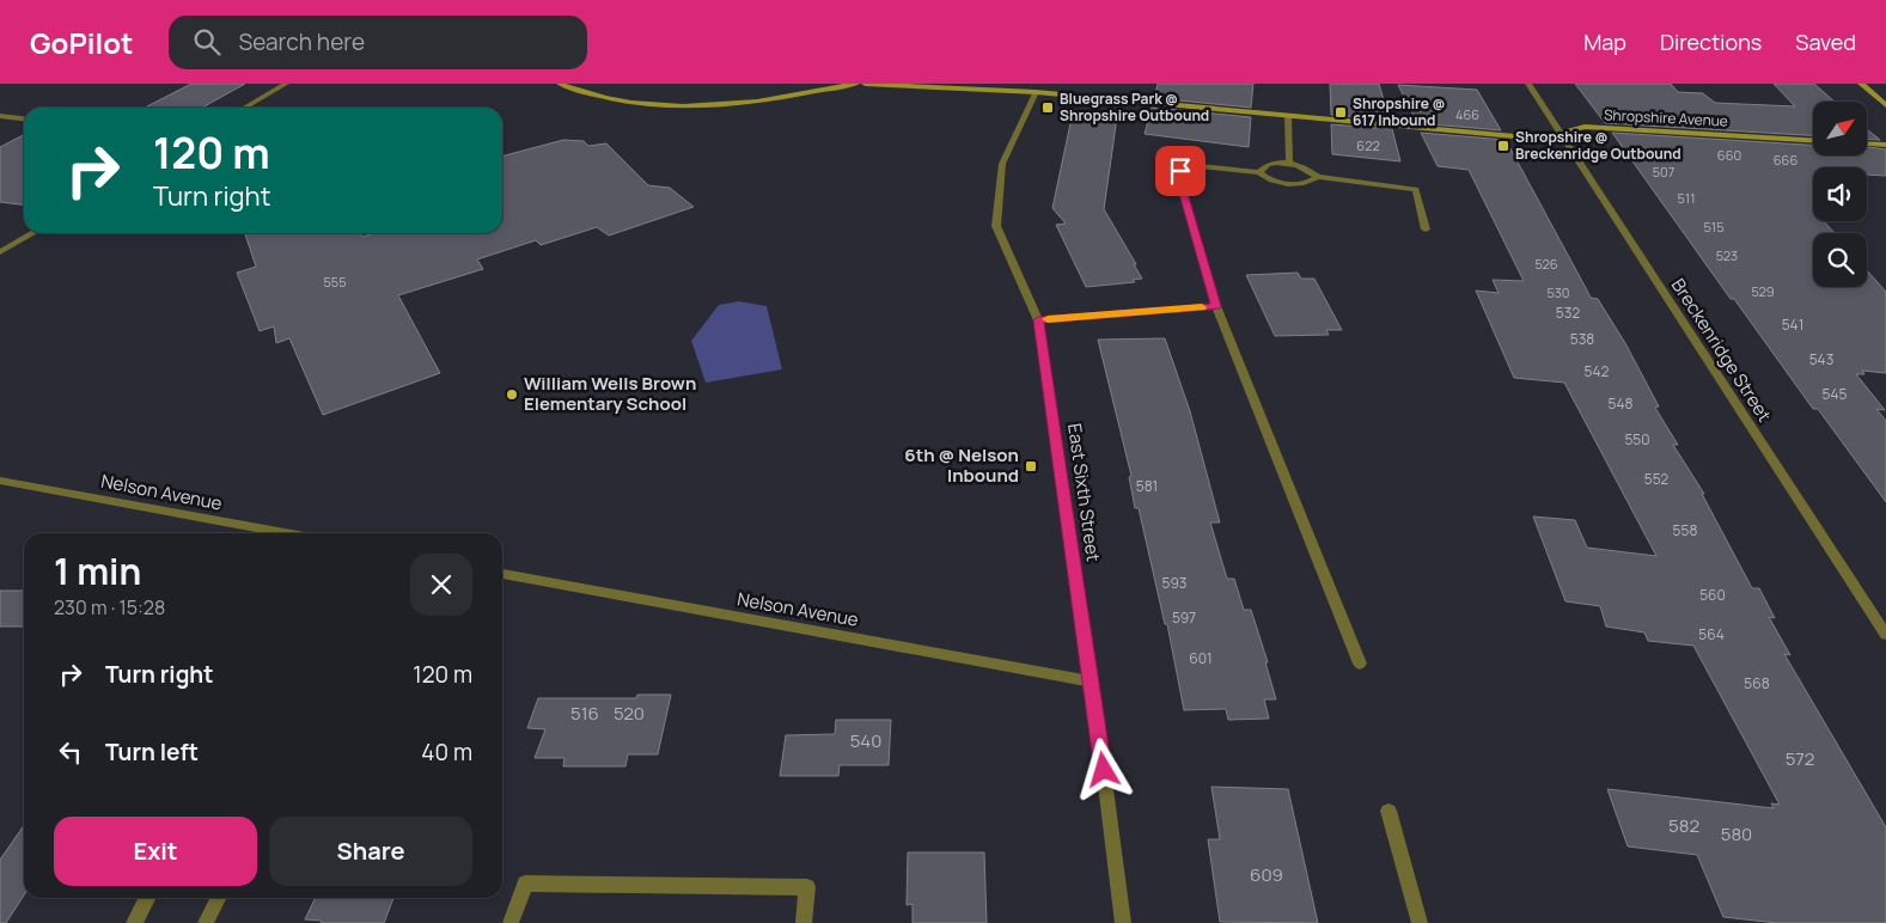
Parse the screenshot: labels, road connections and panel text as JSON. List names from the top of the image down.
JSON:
{
  "streets": {
    "street": [
      "Shropshire Avenue",
      "Breckenridge Street",
      "Nelson Avenue",
      "East Sixth Street"
    ]
  },
  "crossings": [
    ["Shropshire Avenue", "Breckenridge Street"],
    ["Shropshire Avenue", "East Sixth Street"],
    ["Nelson Avenue", "East Sixth Street"]
  ],
  "places": {
    "transit": [
      "Bluegrass Park @ Shropshire Outbound",
      "Shropshire @ 617 Inbound",
      "Shropshire @ Breckenridge Outbound",
      "6th @ Nelson Inbound"
    ],
    "other": ["William Wells Brown Elementary School"]
  },
  "house_numbers": [
    "466",
    "622",
    "660",
    "666",
    "507",
    "511",
    "515",
    "523",
    "526",
    "555",
    "529",
    "530",
    "532",
    "541",
    "538",
    "543",
    "542",
    "545",
    "548",
    "550",
    "552",
    "581",
    "558",
    "593",
    "560",
    "597",
    "564",
    "601",
    "568",
    "516",
    "520",
    "540",
    "572",
    "582",
    "580",
    "609"
  ],
  "north": "top right",
  "page": {
    "header": "GoPilot",
    "search": "Search here",
    "nav": ["Map", "Directions", "Saved"],
    "turn": ["120 m", "Turn right"],
    "heading": ["1 min", "230 m · 15:28"],
    "list": [
      {
        "name": "Turn right",
        "value": "120 m"
      },
      {
        "name": "Turn left",
        "value": "40 m"
      }
    ],
    "buttons": ["Exit", "Share"]
  }
}
